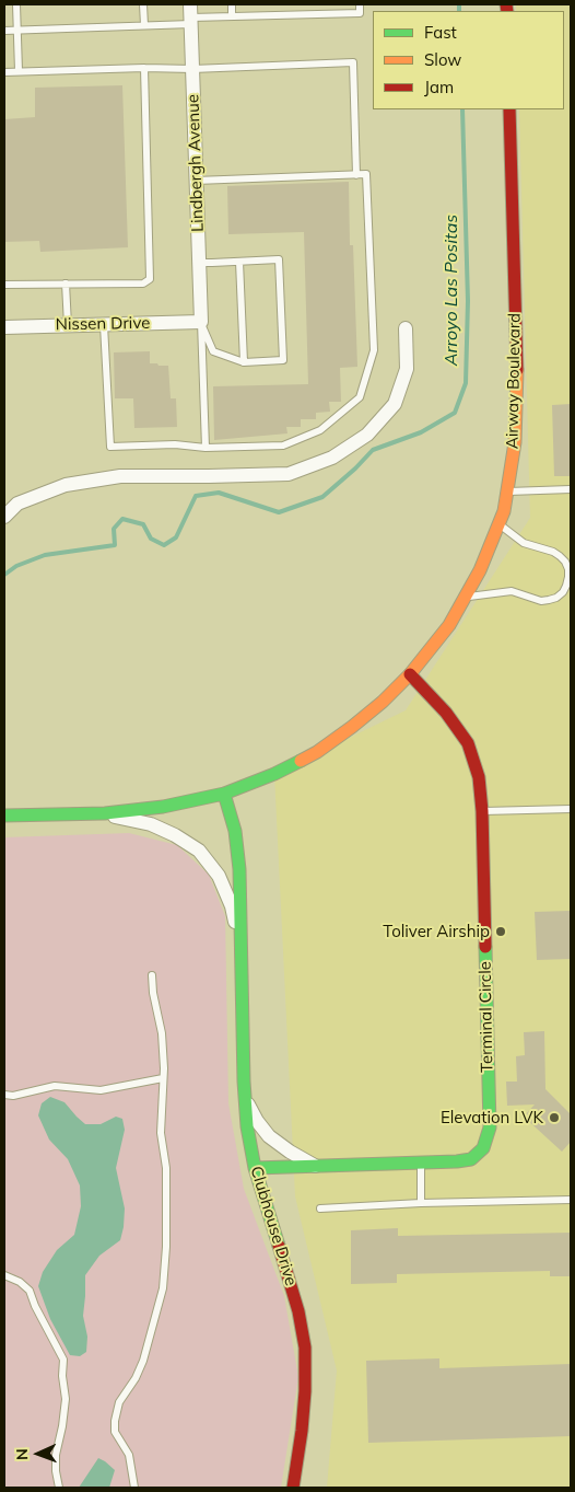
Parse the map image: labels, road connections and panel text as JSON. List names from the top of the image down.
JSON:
{
  "streets": {
    "street": [
      "Lindbergh Avenue",
      "Nissen Drive",
      "Airway Boulevard",
      "Terminal Circle",
      "Clubhouse Drive"
    ]
  },
  "crossings": [
    ["Lindbergh Avenue", "Nissen Drive"],
    ["Airway Boulevard", "Terminal Circle"],
    ["Airway Boulevard", "Clubhouse Drive"],
    ["Terminal Circle", "Clubhouse Drive"]
  ],
  "water": ["Arroyo Las Positas"],
  "places": ["Toliver Airship", "Elevation LVK"],
  "legend": ["Fast", "Slow", "Jam"],
  "north": "left"
}
